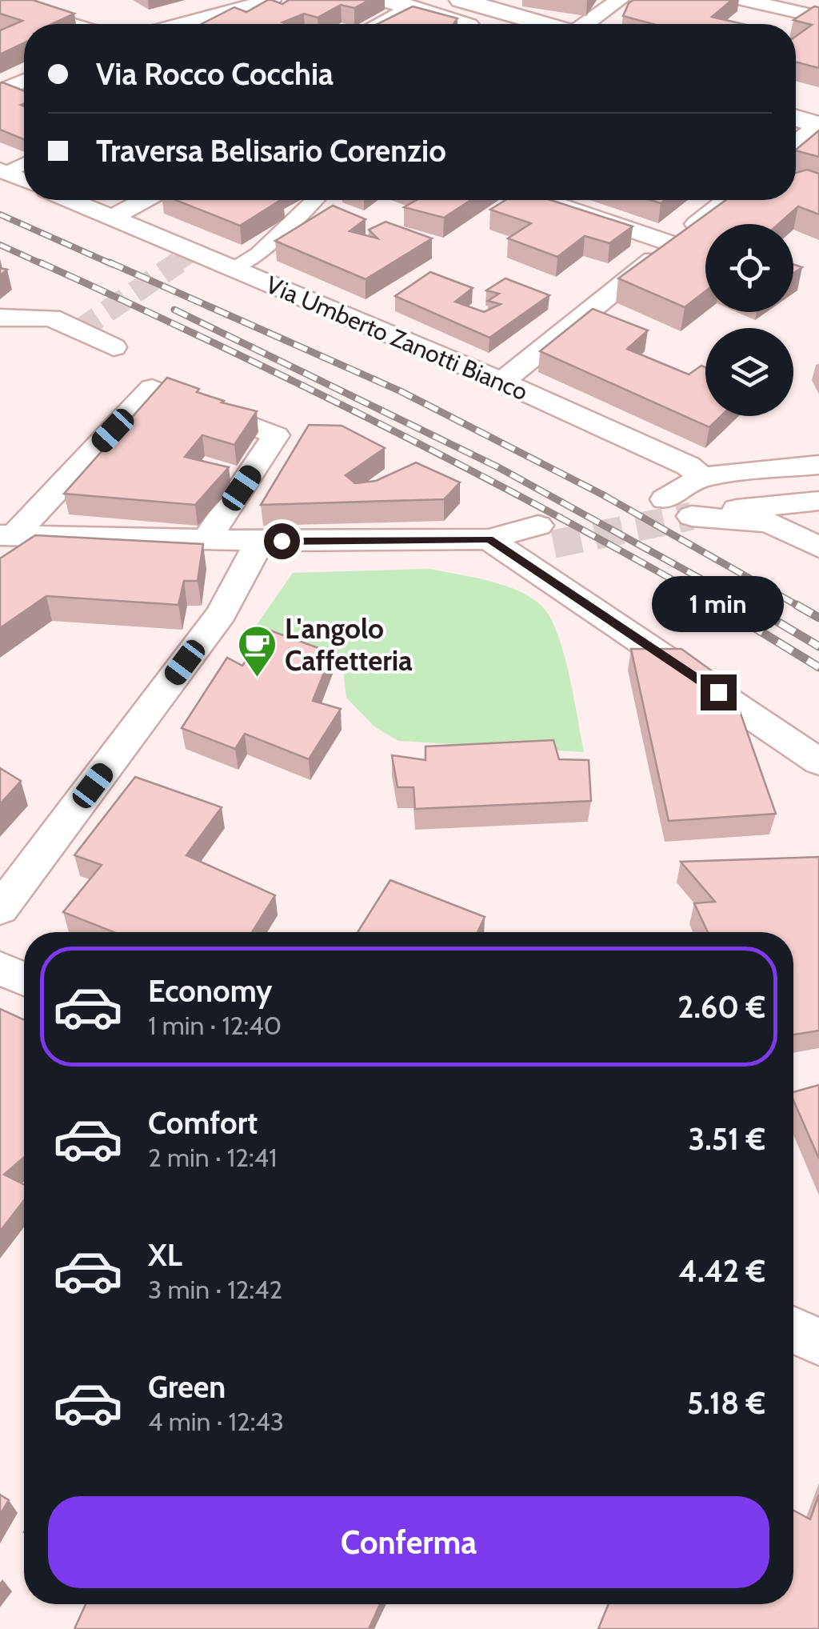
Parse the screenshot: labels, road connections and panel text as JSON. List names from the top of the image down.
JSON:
{
  "streets": {
    "street": ["Via Umberto Zanotti Bianco"]
  },
  "places": {
    "cafe": ["L'angolo Caffetteria"]
  },
  "page": {
    "banner": ["Via Rocco Cocchia", "Traversa Belisario Corenzio"],
    "bubble": "1 min",
    "list": [
      {
        "name": "Economy",
        "note": "1 min · 12:40",
        "value": "2.60 €"
      },
      {
        "name": "Comfort",
        "note": "2 min · 12:41",
        "value": "3.51 €"
      },
      {
        "name": "XL",
        "note": "3 min · 12:42",
        "value": "4.42 €"
      },
      {
        "name": "Green",
        "note": "4 min · 12:43",
        "value": "5.18 €"
      }
    ],
    "buttons": "Conferma"
  }
}
